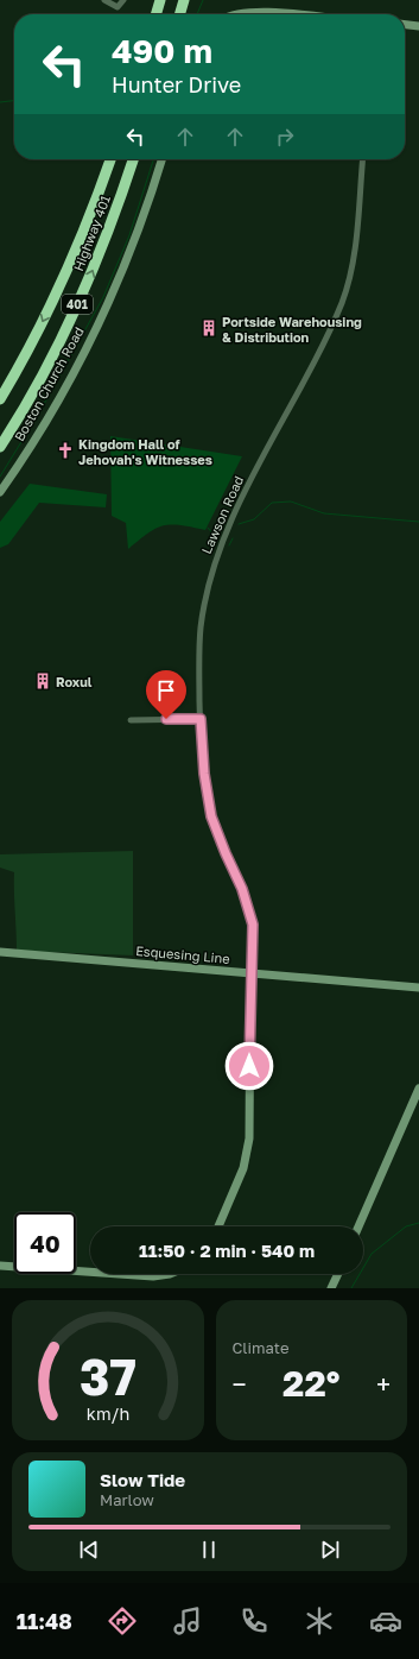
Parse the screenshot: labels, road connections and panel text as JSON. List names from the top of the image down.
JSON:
{
  "streets": {
    "highway": ["Highway 401", "401"],
    "street": ["Boston Church Road", "Lawson Road", "Esquesing Line"]
  },
  "crossings": [
    ["Lawson Road", "Esquesing Line"]
  ],
  "places": {
    "building": ["Portside Warehousing & Distribution", "Roxul"],
    "church": ["Kingdom Hall of Jehovah's Witnesses"]
  },
  "page": {
    "turn": ["490 m", "Hunter Drive"],
    "limit": "40",
    "trip": "11:50 · 2 min · 540 m",
    "tile": "Climate",
    "heat": ["−", "22°", "+"],
    "song": ["Slow Tide", "Marlow"],
    "tabs": "11:48",
    "gauge": ["37", "km/h"]
  }
}
